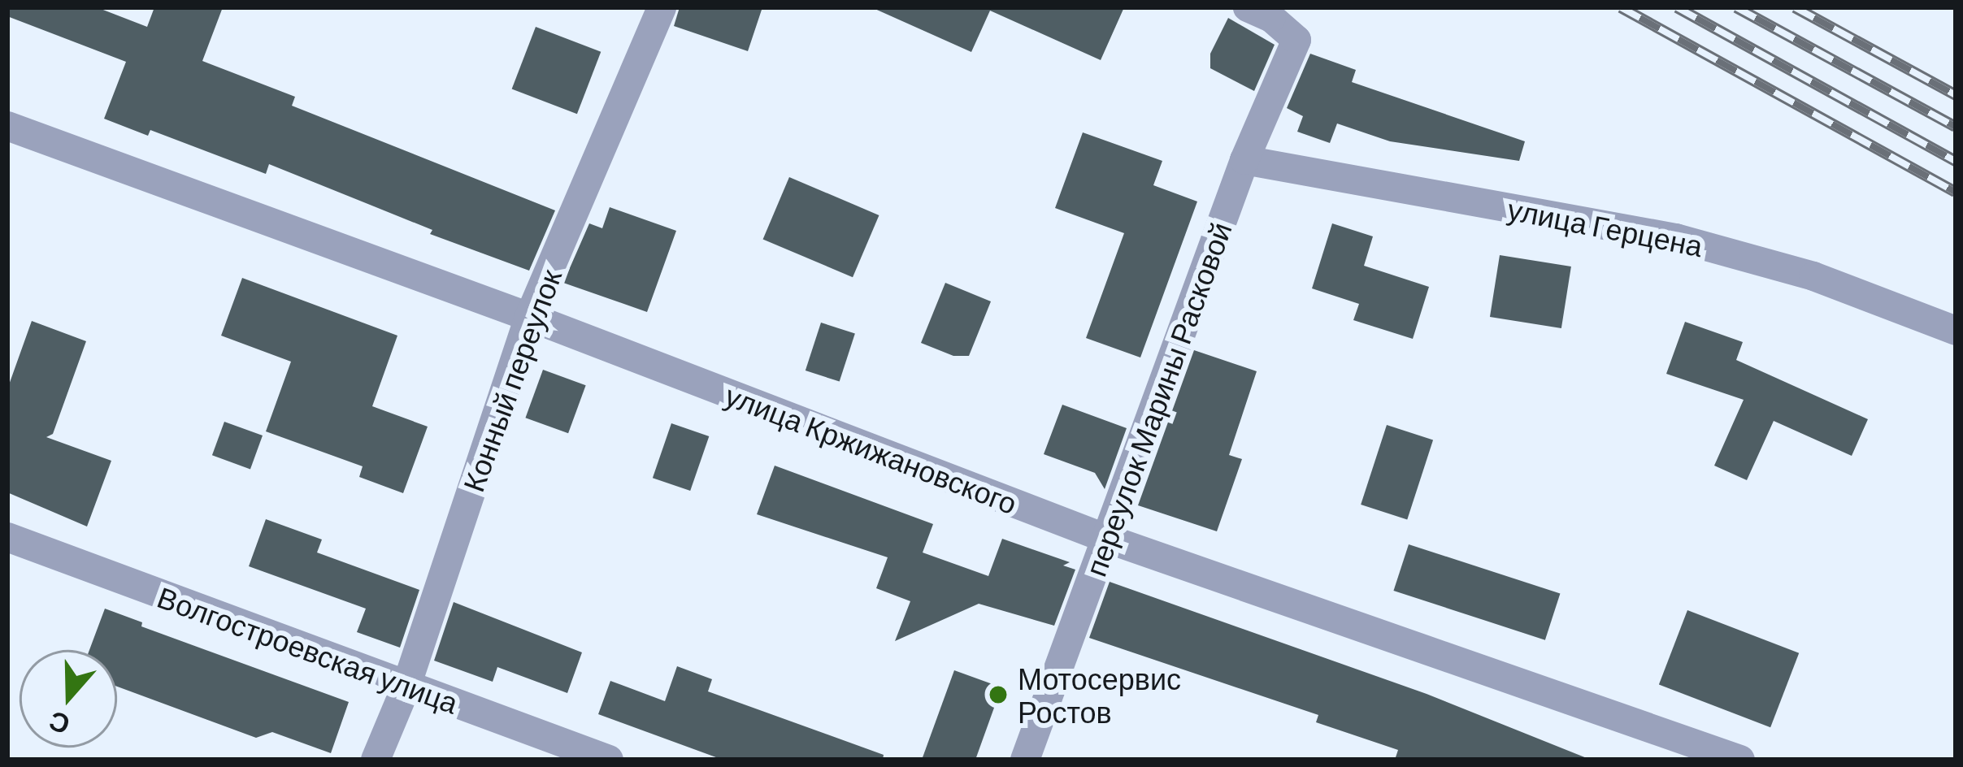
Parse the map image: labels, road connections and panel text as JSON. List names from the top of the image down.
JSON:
{
  "streets": {
    "street": [
      "улица Герцена",
      "Конный переулок",
      "переулок Марины Расковой",
      "улица Кржижановского",
      "Волгостроевская улица"
    ]
  },
  "crossings": [
    ["улица Герцена", "переулок Марины Расковой"],
    ["Конный переулок", "улица Кржижановского"],
    ["Конный переулок", "Волгостроевская улица"],
    ["переулок Марины Расковой", "улица Кржижановского"]
  ],
  "places": ["Мотосервис Ростов"],
  "north": "bottom"
}
